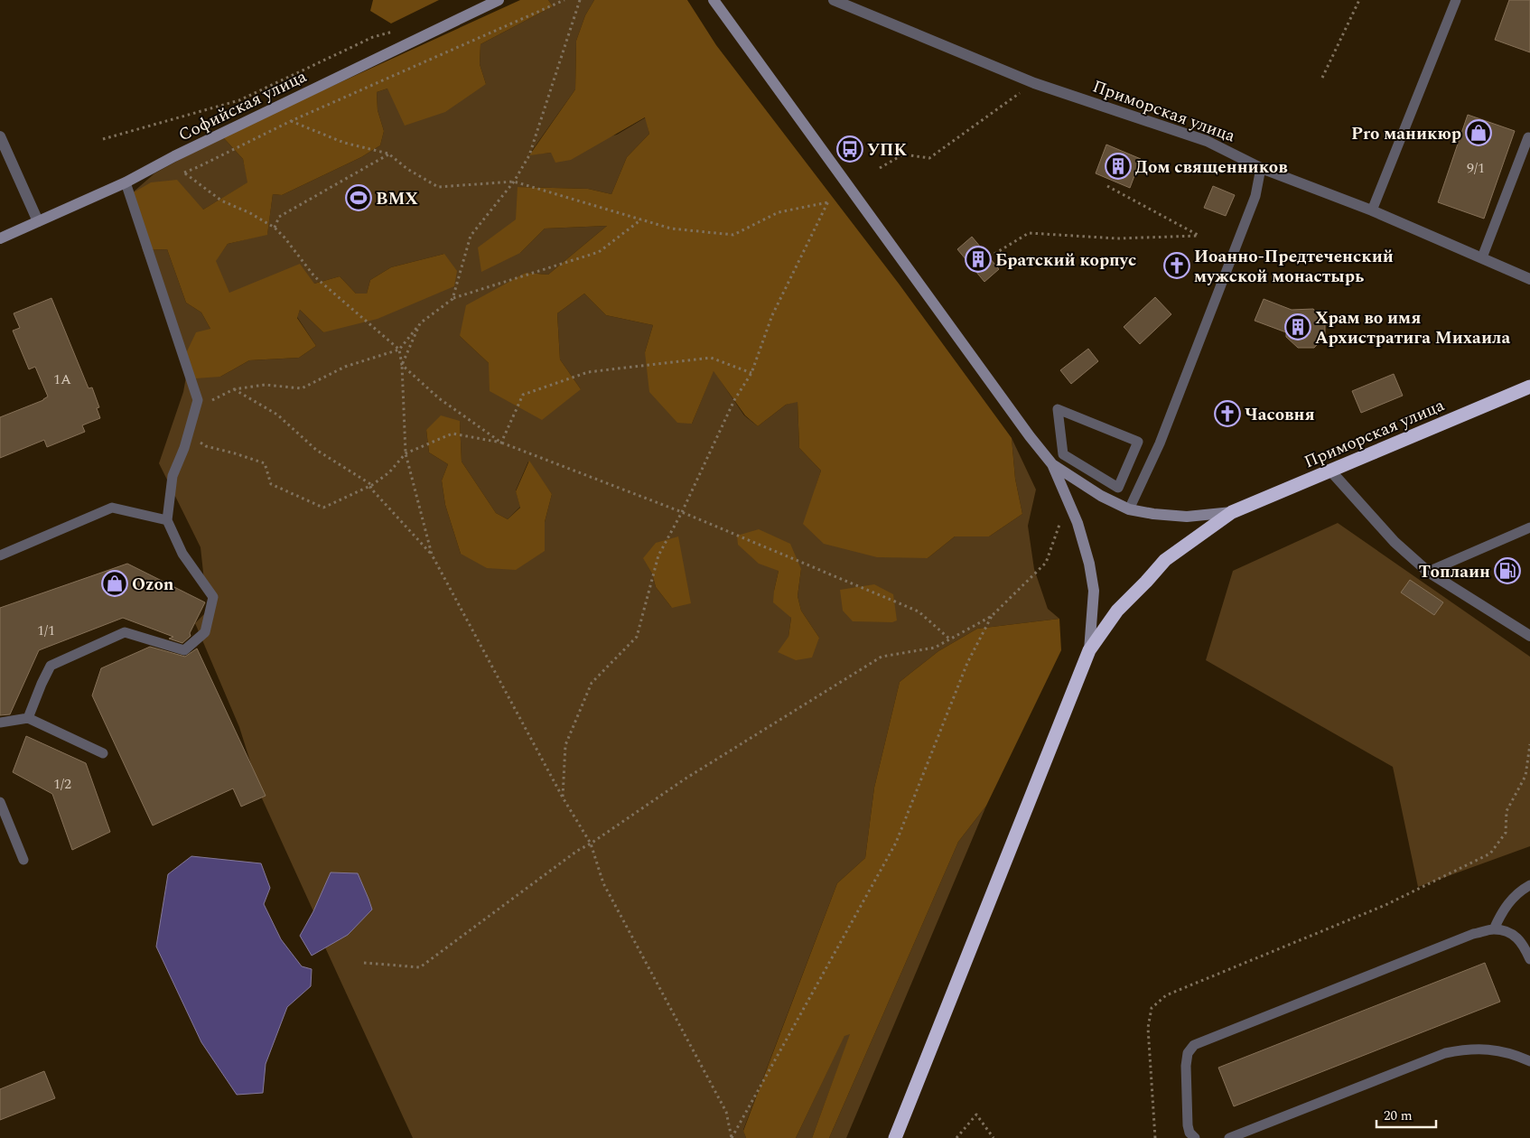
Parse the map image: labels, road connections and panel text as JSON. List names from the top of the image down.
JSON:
{
  "streets": {
    "highway": ["Приморская улица"],
    "main road": ["Софийская улица"]
  },
  "places": {
    "shop": ["Pro маникюр", "Ozon"],
    "bus stop": ["УПК"],
    "building": ["Дом священников", "Братский корпус", "Храм во имя Архистратига Михаила"],
    "sports": ["BMX"],
    "church": ["Иоанно-Предтеченский мужской монастырь", "Часовня"],
    "fuel station": ["Топлаин"]
  },
  "house_numbers": [
    "9/1",
    "1А",
    "1/1",
    "1/2"
  ],
  "scale_bar": "20 m"
}
